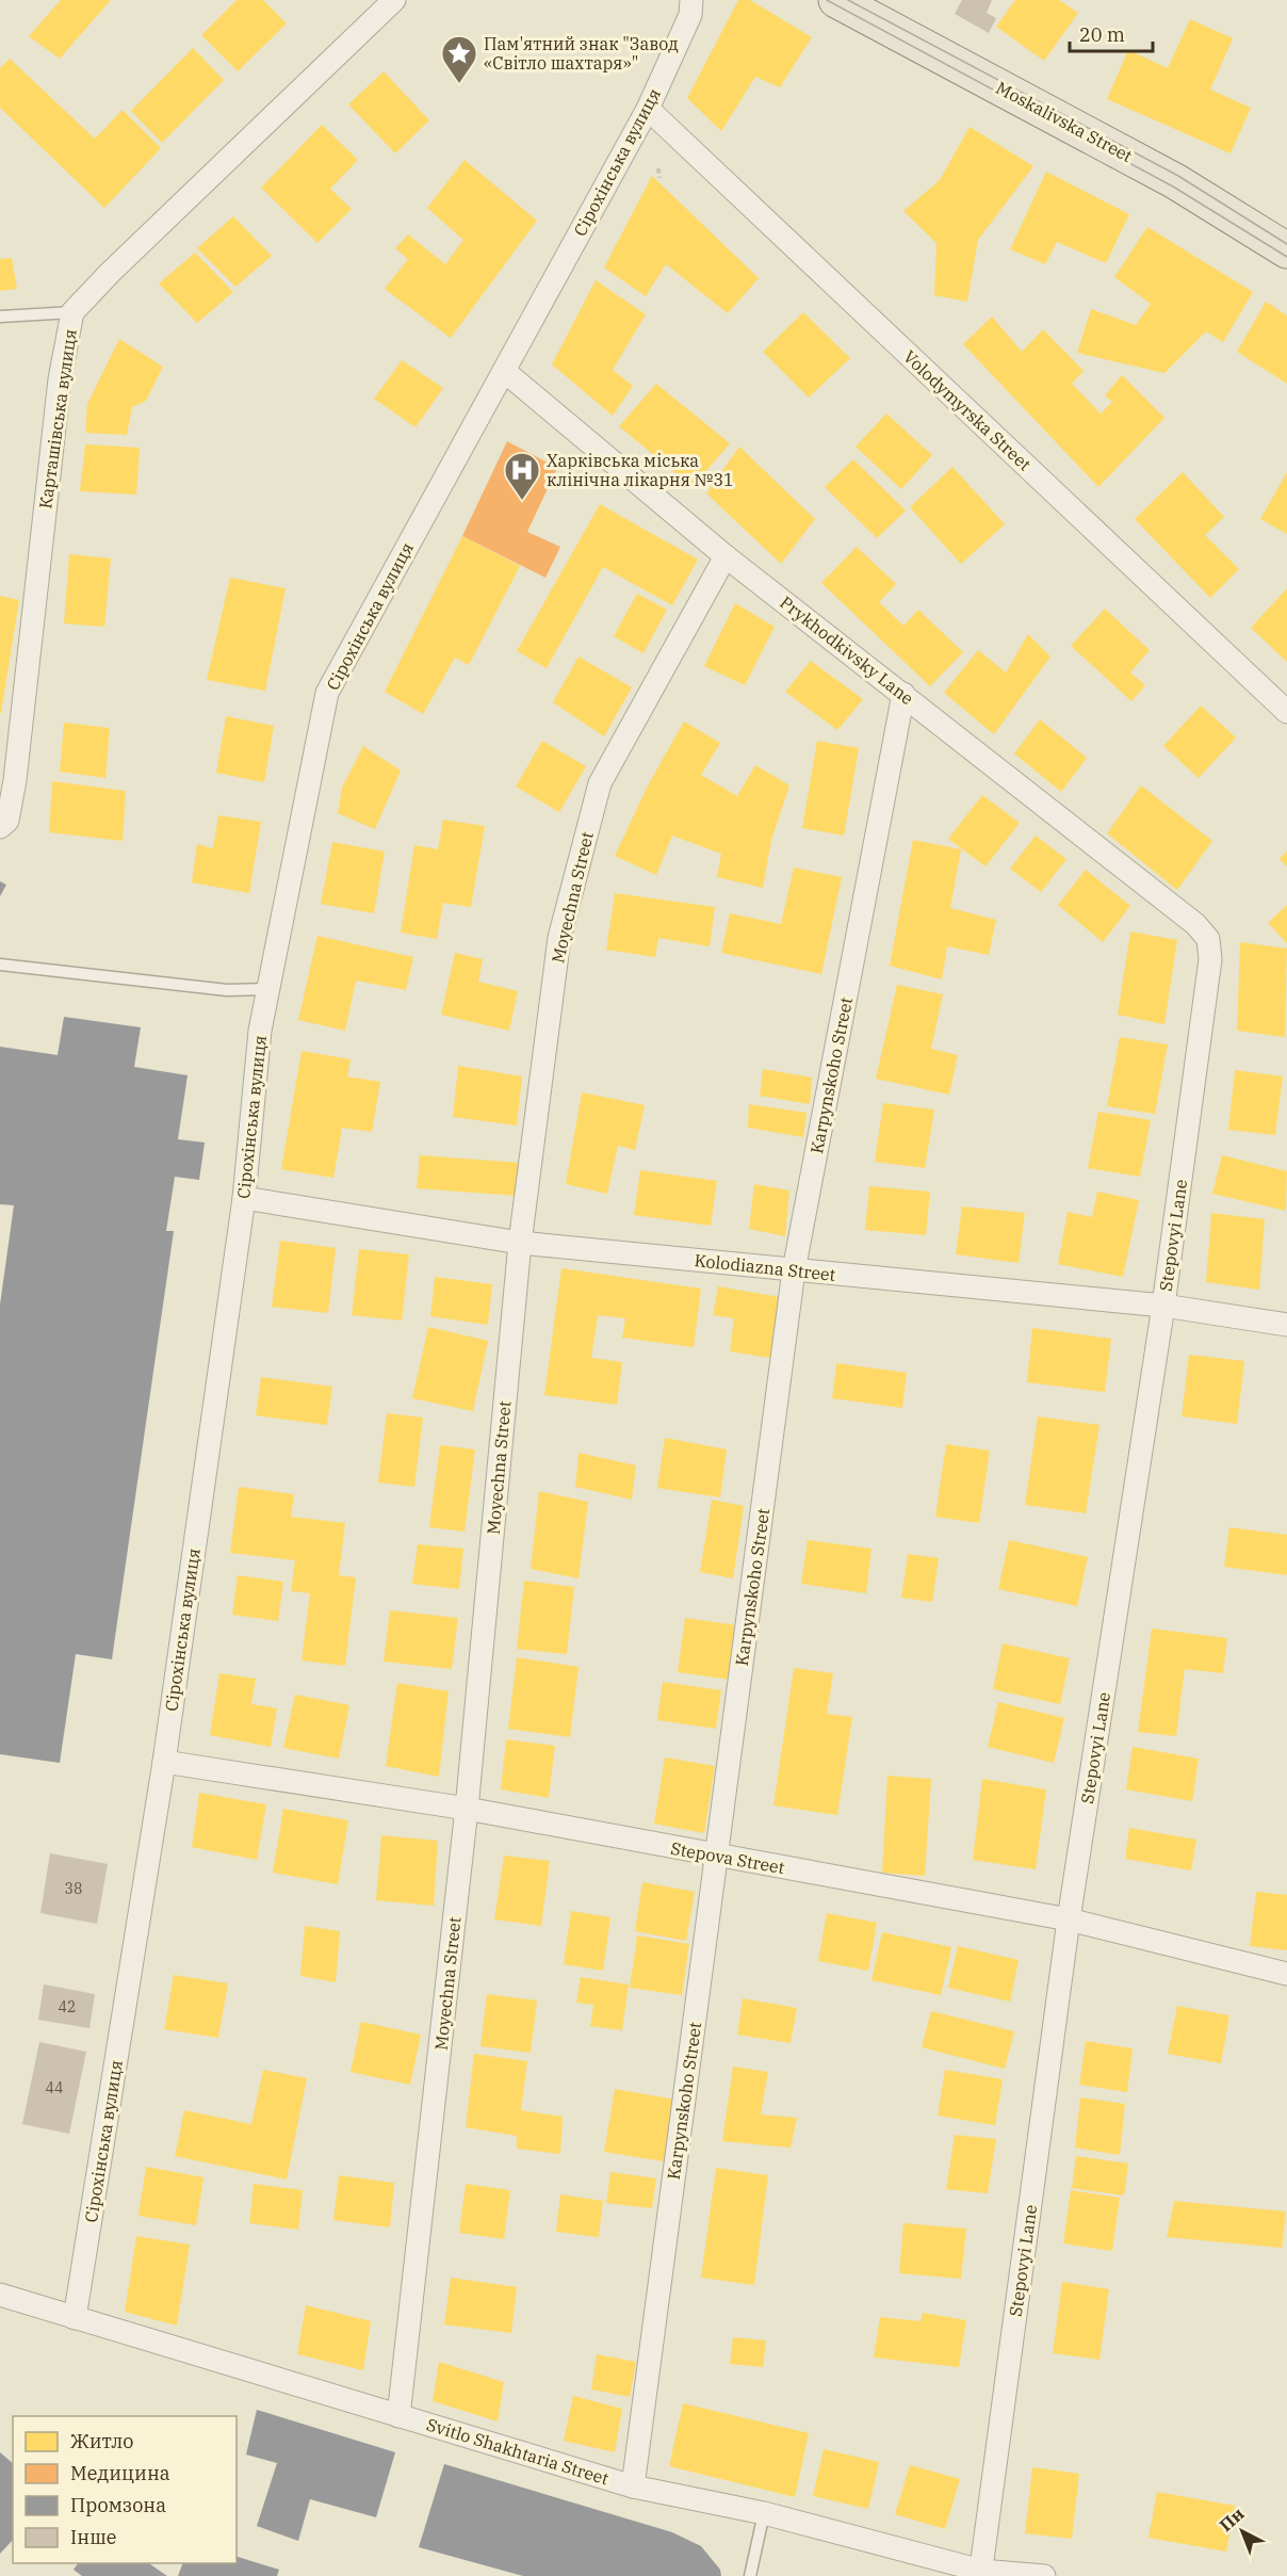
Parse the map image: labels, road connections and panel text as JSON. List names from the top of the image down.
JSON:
{
  "streets": {
    "main road": ["Moskalivska Street"],
    "street": [
      "Сірохінська вулиця",
      "Volodymyrska Street",
      "Карташівська вулиця",
      "Prykhodkivsky Lane",
      "Moyechna Street",
      "Karpynskoho Street",
      "Stepovyi Lane",
      "Kolodiazna Street",
      "Stepova Street",
      "Svitlo Shakhtaria Street"
    ]
  },
  "crossings": [
    ["Сірохінська вулиця", "Volodymyrska Street"],
    ["Сірохінська вулиця", "Prykhodkivsky Lane"],
    ["Сірохінська вулиця", "Kolodiazna Street"],
    ["Сірохінська вулиця", "Stepova Street"],
    ["Сірохінська вулиця", "Svitlo Shakhtaria Street"],
    ["Prykhodkivsky Lane", "Moyechna Street"],
    ["Prykhodkivsky Lane", "Karpynskoho Street"],
    ["Prykhodkivsky Lane", "Stepovyi Lane"],
    ["Moyechna Street", "Kolodiazna Street"],
    ["Moyechna Street", "Stepova Street"],
    ["Moyechna Street", "Svitlo Shakhtaria Street"],
    ["Karpynskoho Street", "Kolodiazna Street"],
    ["Karpynskoho Street", "Stepova Street"],
    ["Karpynskoho Street", "Svitlo Shakhtaria Street"],
    ["Stepovyi Lane", "Kolodiazna Street"],
    ["Stepovyi Lane", "Stepova Street"],
    ["Stepovyi Lane", "Svitlo Shakhtaria Street"]
  ],
  "places": {
    "place": ["Пам'ятний знак \"Завод «Світло шахтаря»\""],
    "hospital": ["Харківська міська клінічна лікарня №31"]
  },
  "house_numbers": ["38", "42", "44"],
  "legend": [
    "Житло",
    "Медицина",
    "Промзона",
    "Інше"
  ],
  "scale_bar": "20 m",
  "north": "top left"
}
